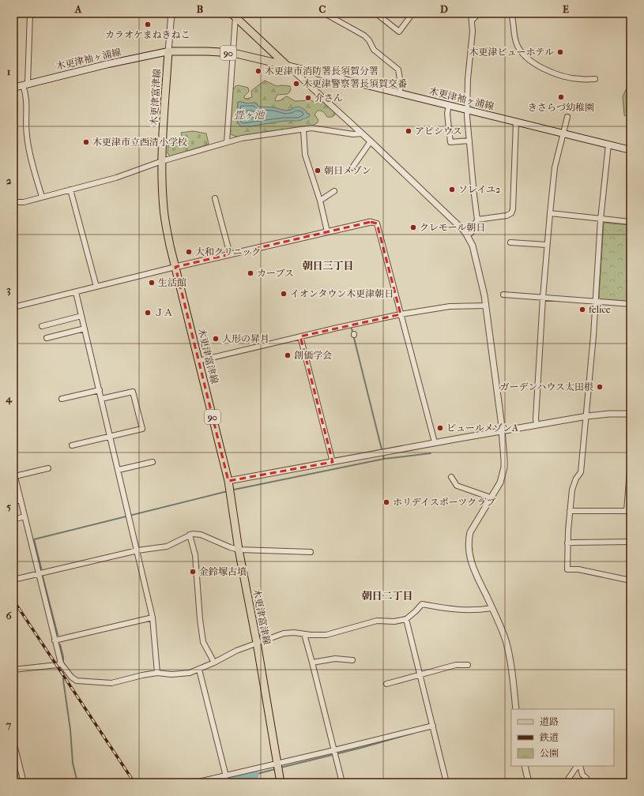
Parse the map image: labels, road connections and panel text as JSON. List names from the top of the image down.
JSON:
{
  "streets": {
    "main road": ["90", "木更津袖ヶ浦線", "木更津富津線"]
  },
  "crossings": [
    ["90", "木更津袖ヶ浦線"],
    ["90", "木更津富津線"],
    ["木更津袖ヶ浦線", "木更津富津線"]
  ],
  "districts": ["朝日三丁目", "朝日二丁目"],
  "water": ["畳ヶ池"],
  "places": [
    "カラオケまねきねこ",
    "木更津ビューホテル",
    "木更津市消防署長須賀分署",
    "木更津警察署長須賀交番",
    "きさらづ幼稚園",
    "介さん",
    "アピシウス",
    "木更津市立西清小学校",
    "朝日メゾン",
    "ソレイユ2",
    "クレモール朝日",
    "大和クリニック",
    "カーブス",
    "生活館",
    "イオンタウン木更津朝日",
    "felice",
    "ＪＡ",
    "人形の昇月",
    "創価学会",
    "ガーデンハウス太田根",
    "ピュールメゾンA",
    "ホリデイスポーツクラブ",
    "金鈴塚古墳"
  ],
  "legend": ["道路", "鉄道", "公園"],
  "grid": {
    "columns": [
      "A",
      "B",
      "C",
      "D",
      "E"
    ],
    "rows": [
      "1",
      "2",
      "3",
      "4",
      "5",
      "6",
      "7"
    ]
  }
}
